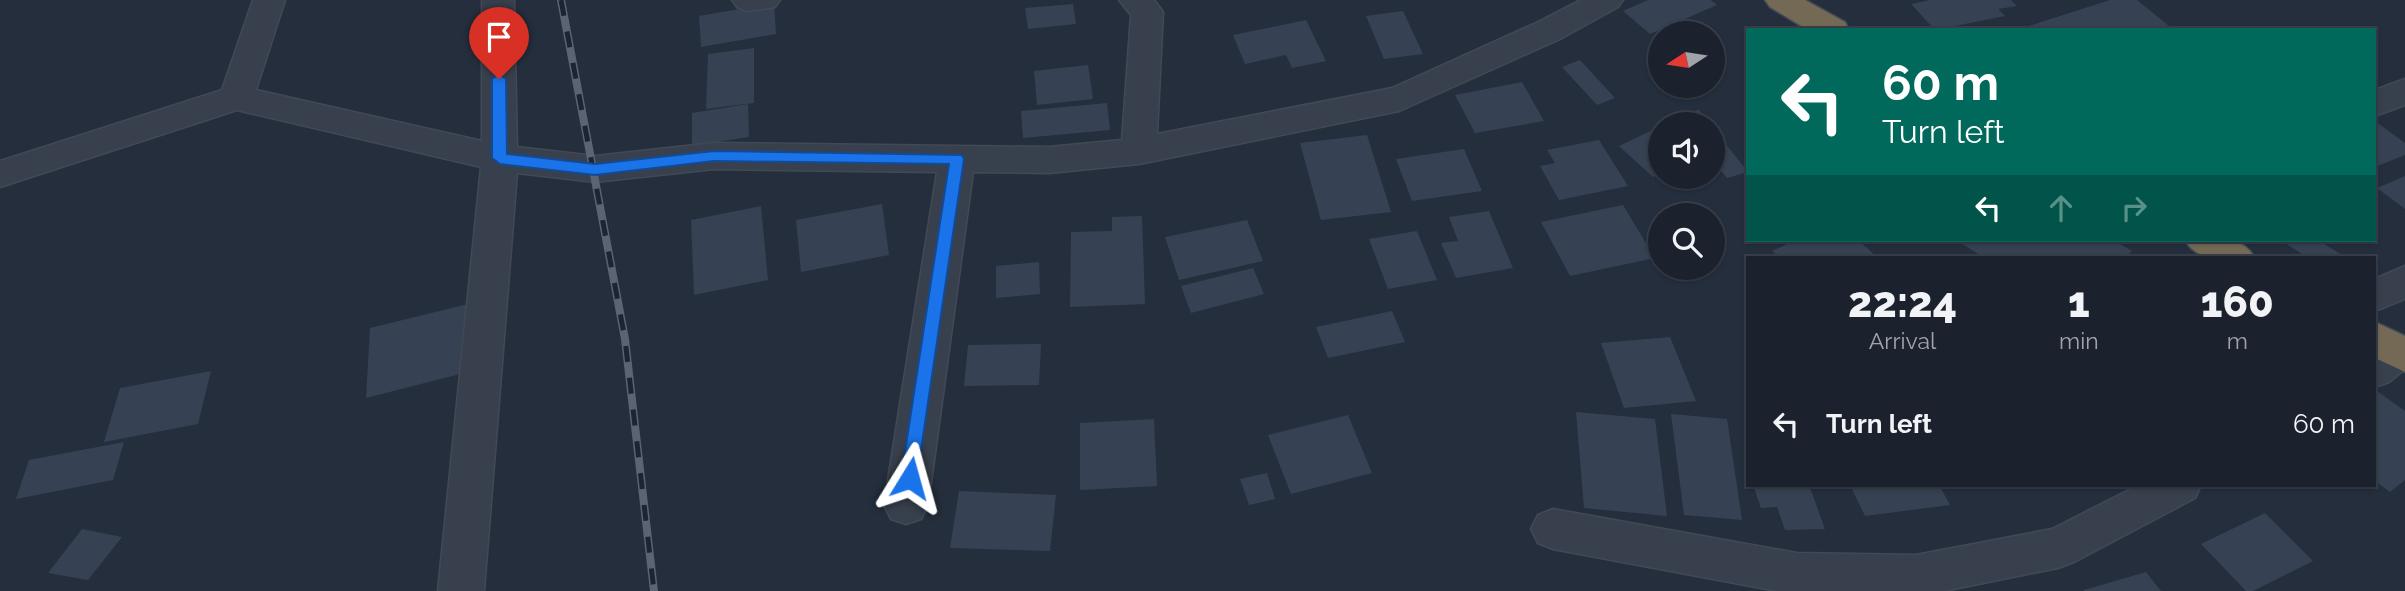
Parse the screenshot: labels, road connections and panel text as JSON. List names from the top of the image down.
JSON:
{
  "north": "left",
  "page": {
    "turn": ["60 m", "Turn left"],
    "eta": [
      "22:24",
      "Arrival",
      "1",
      "min",
      "160",
      "m"
    ],
    "list": [
      {
        "name": "Turn left",
        "value": "60 m"
      }
    ]
  }
}
